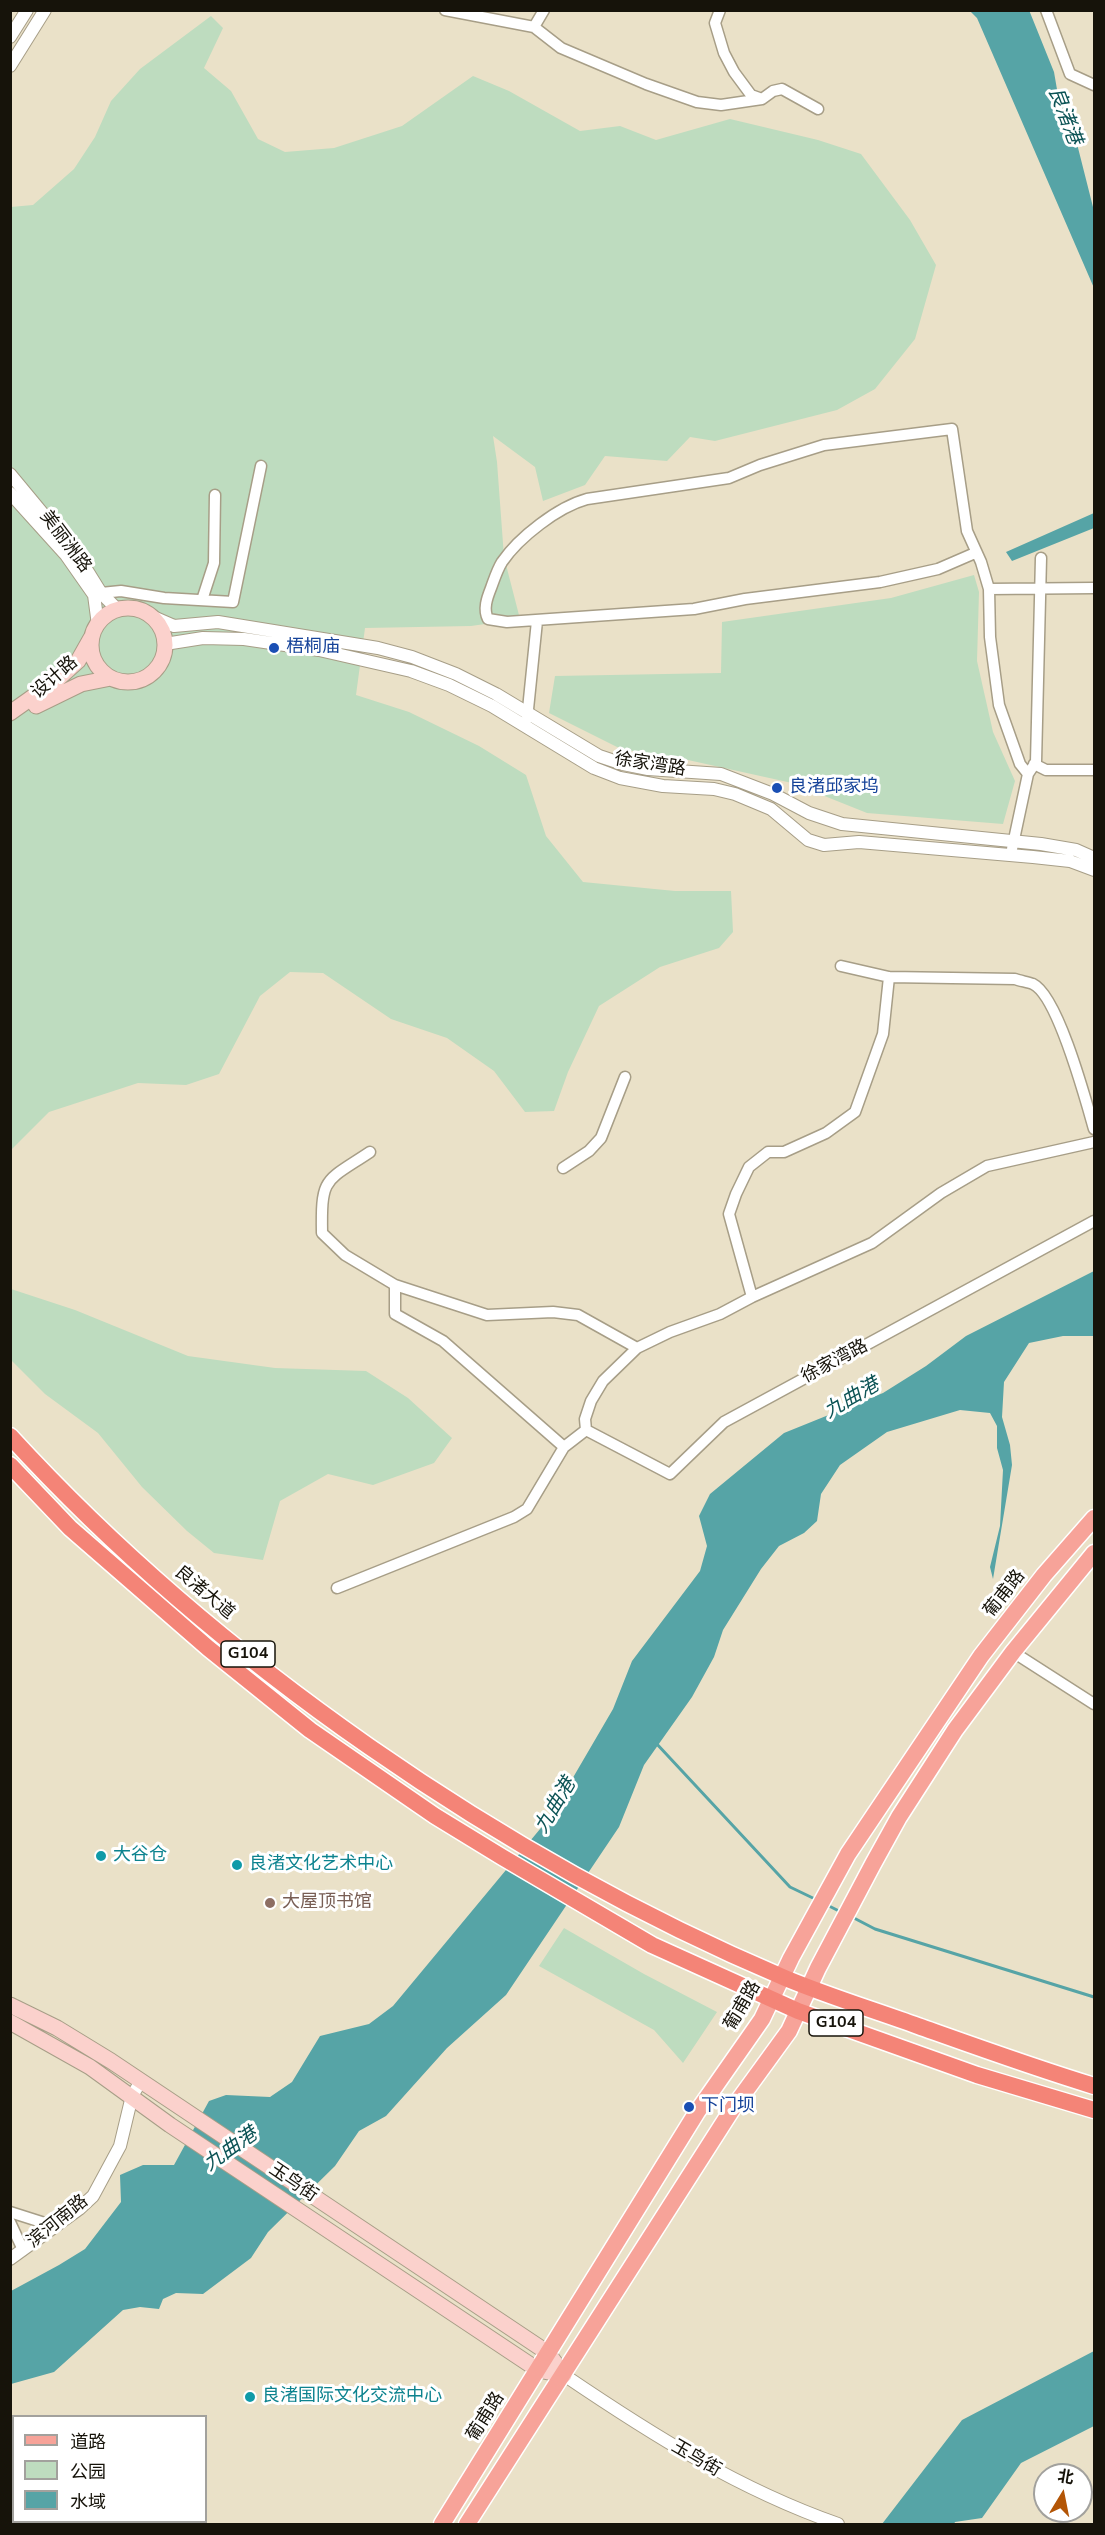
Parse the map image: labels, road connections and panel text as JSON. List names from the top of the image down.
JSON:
{
  "streets": {
    "highway": ["良渚大道", "G104"],
    "main road": ["设计路", "葡甫路", "玉鸟街"],
    "street": ["美丽洲路", "徐家湾路", "滨河南路"]
  },
  "crossings": [
    ["美丽洲路", "设计路"],
    ["美丽洲路", "徐家湾路"],
    ["设计路", "徐家湾路"],
    ["良渚大道", "葡甫路"],
    ["良渚大道", "G104"],
    ["葡甫路", "G104"],
    ["葡甫路", "玉鸟街"],
    ["玉鸟街", "滨河南路"]
  ],
  "water": ["良渚港", "九曲港"],
  "places": [
    "梧桐庙",
    "良渚邱家坞",
    "大谷仓",
    "良渚文化艺术中心",
    "大屋顶书馆",
    "下门坝",
    "良渚国际文化交流中心"
  ],
  "legend": ["道路", "公园", "水域"],
  "north": "top"
}
